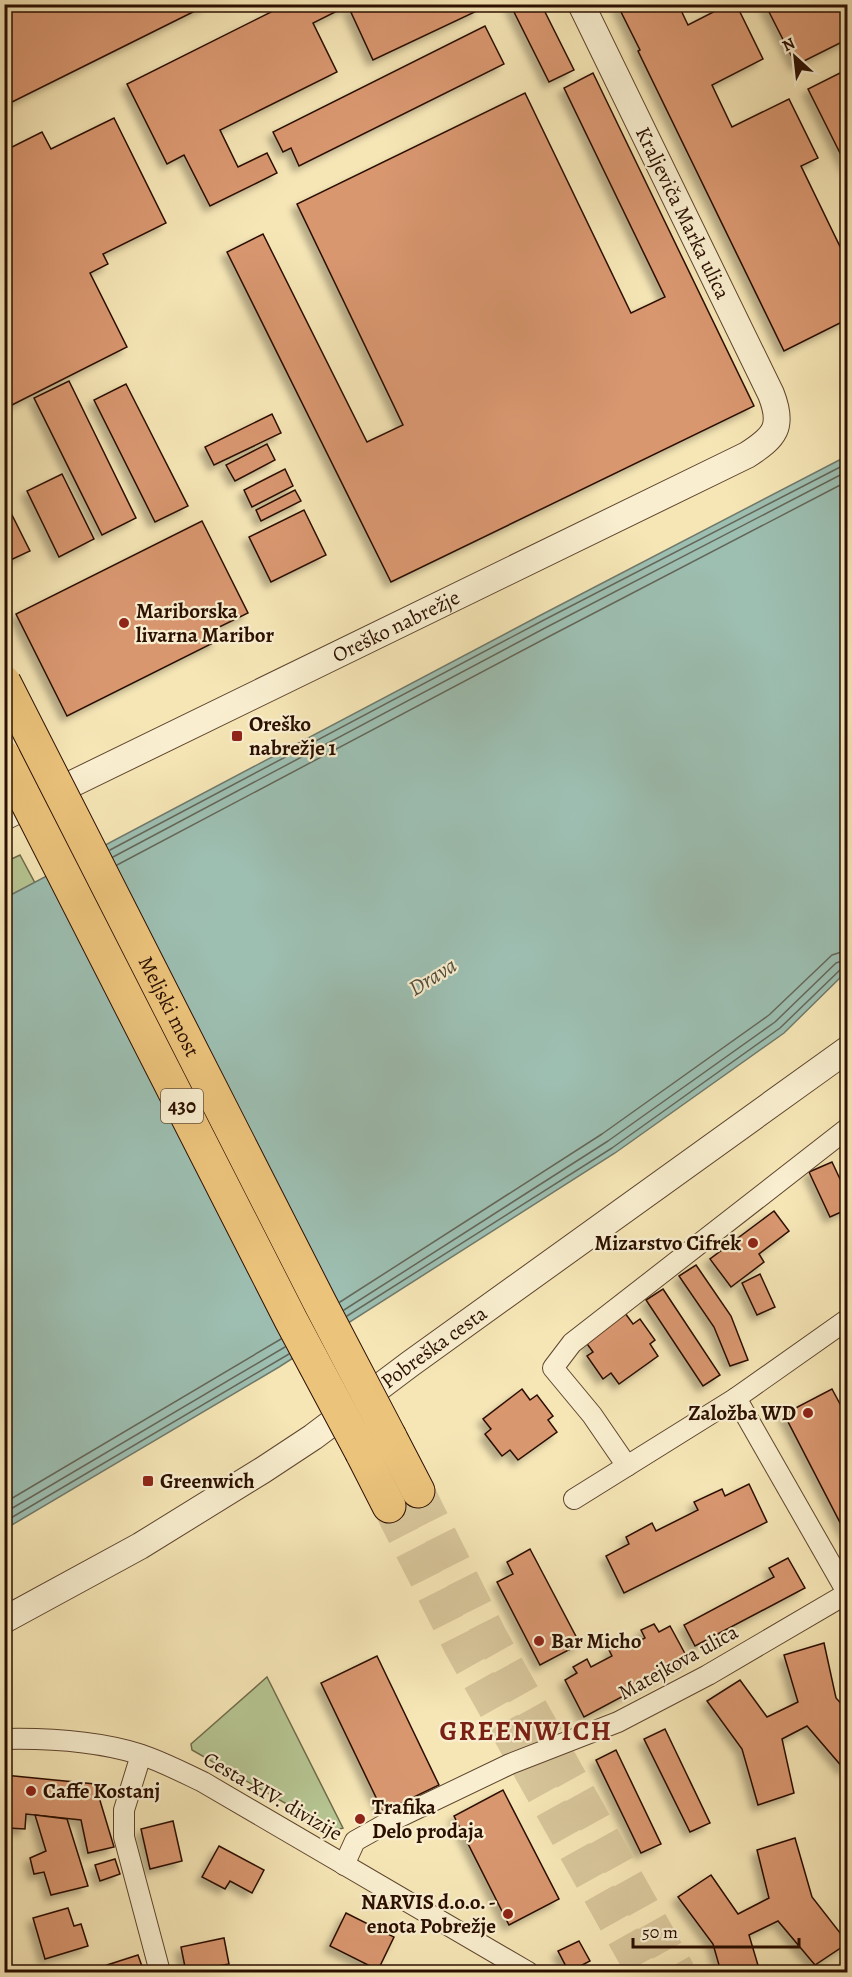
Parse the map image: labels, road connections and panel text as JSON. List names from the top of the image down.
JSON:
{
  "streets": {
    "highway": ["Meljski most", "430"],
    "street": [
      "Kraljeviča Marka ulica",
      "Oreško nabrežje",
      "Pobreška cesta",
      "Matejkova ulica",
      "Cesta XIV. divizije"
    ]
  },
  "crossings": [
    ["Kraljeviča Marka ulica", "Oreško nabrežje"],
    ["Oreško nabrežje", "Meljski most"],
    ["Meljski most", "Pobreška cesta"],
    ["Matejkova ulica", "Cesta XIV. divizije"]
  ],
  "districts": ["GREENWICH"],
  "water": ["Drava"],
  "places": {
    "other": [
      "Mariborska livarna Maribor",
      "Mizarstvo Cifrek",
      "Založba WD",
      "Bar Micho",
      "Caffe Kostanj",
      "Trafika Delo prodaja",
      "NARVIS d.o.o. - enota Pobrežje"
    ],
    "transit": ["Oreško nabrežje 1", "Greenwich"]
  },
  "scale_bar": "50 m",
  "north": "top left"
}
